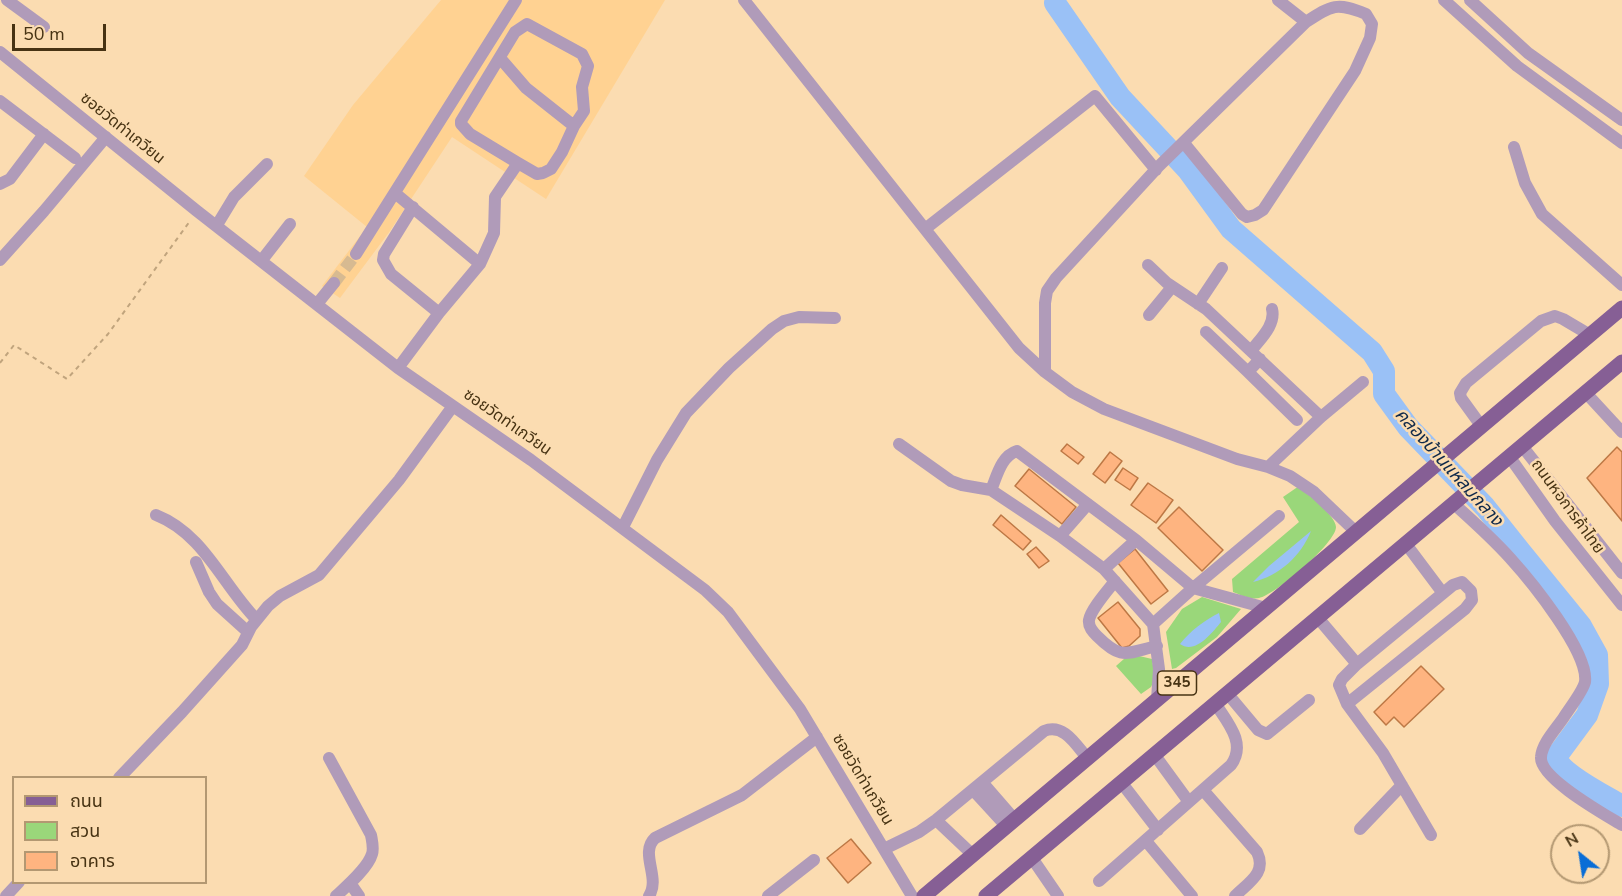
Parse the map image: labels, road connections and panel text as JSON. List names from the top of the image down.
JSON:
{
  "streets": {
    "main road": ["345"],
    "street": ["ซอยวัดท่าเกวียน", "ถนนหอการค้าไทย"]
  },
  "crossings": [
    ["ถนนหอการค้าไทย", "345"]
  ],
  "water": ["คลองบ้านแหลมกลาง"],
  "legend": ["ถนน", "สวน", "อาคาร"],
  "scale_bar": "50 m",
  "north": "top left"
}
